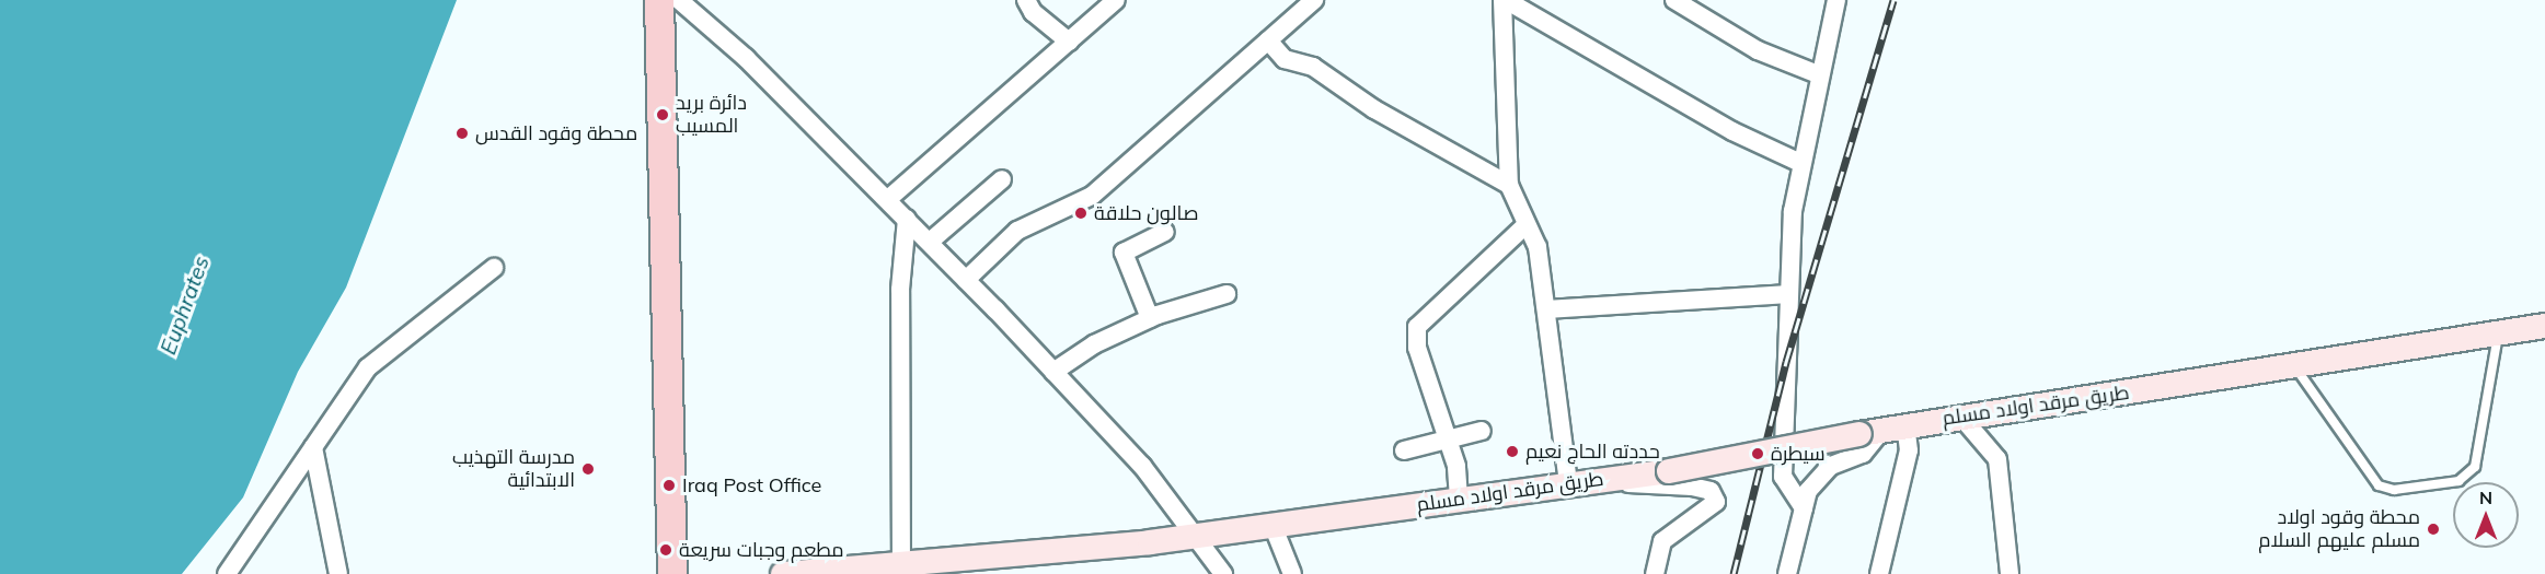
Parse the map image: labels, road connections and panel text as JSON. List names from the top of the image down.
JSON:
{
  "streets": {
    "street": ["طريق مرقد اولاد مسلم"]
  },
  "water": ["Euphrates"],
  "places": [
    "دائرة بريد المسيب",
    "محطة وقود القدس",
    "صالون حلاقة",
    "حددته الحاج نعيم",
    "سيطرة",
    "مدرسة التهذيب الابتدائية",
    "Iraq Post Office",
    "محطة وقود اولاد مسلم عليهم السلام",
    "مطعم وجبات سريعة"
  ],
  "north": "top"
}
